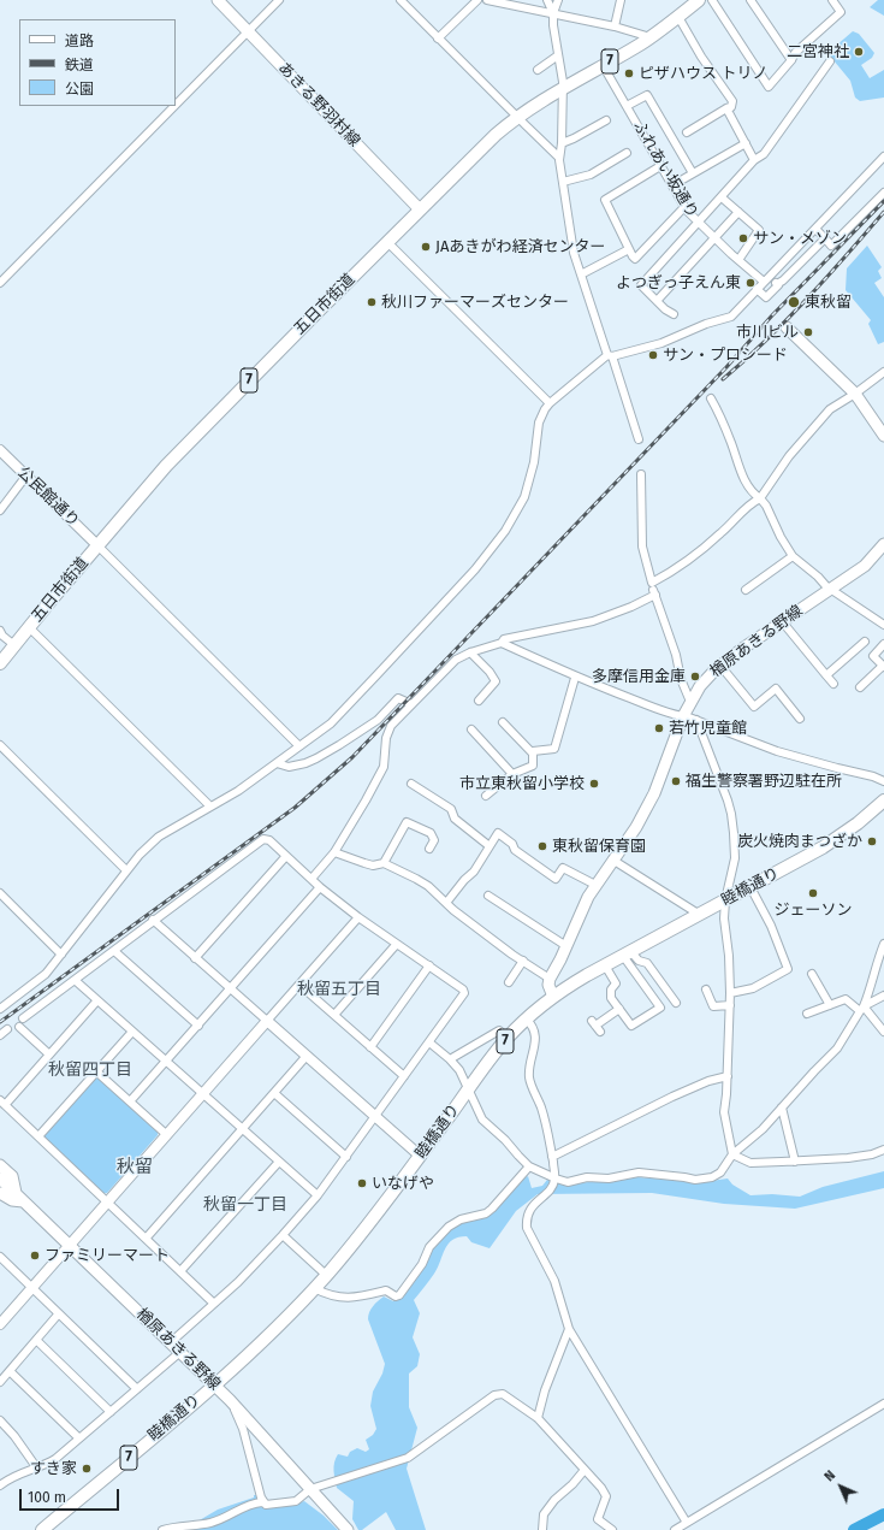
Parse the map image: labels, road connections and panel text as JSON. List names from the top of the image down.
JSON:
{
  "streets": {
    "main road": [
      "7",
      "あきる野羽村線",
      "五日市街道",
      "楢原あきる野線",
      "睦橋通り"
    ],
    "street": ["ふれあい坂通り", "公民館通り"]
  },
  "crossings": [
    ["あきる野羽村線", "五日市街道"],
    ["ふれあい坂通り", "五日市街道"],
    ["五日市街道", "公民館通り"],
    ["楢原あきる野線", "睦橋通り"]
  ],
  "districts": [
    "秋留五丁目",
    "秋留四丁目",
    "秋留",
    "秋留一丁目"
  ],
  "places": [
    "二宮神社",
    "ピザハウス トリノ",
    "サン・メゾン",
    "JAあきがわ経済センター",
    "よつぎっ⼦えん東",
    "秋川ファーマーズセンター",
    "東秋留",
    "市川ビル",
    "サン・プロシード",
    "多摩信用金庫",
    "若竹児童館",
    "福生警察署野辺駐在所",
    "市立東秋留小学校",
    "炭火焼肉まつざか",
    "東秋留保育園",
    "ジェーソン",
    "いなげや",
    "ファミリーマート",
    "すき家"
  ],
  "legend": ["道路", "鉄道", "公園"],
  "scale_bar": "100 m",
  "north": "top left"
}
